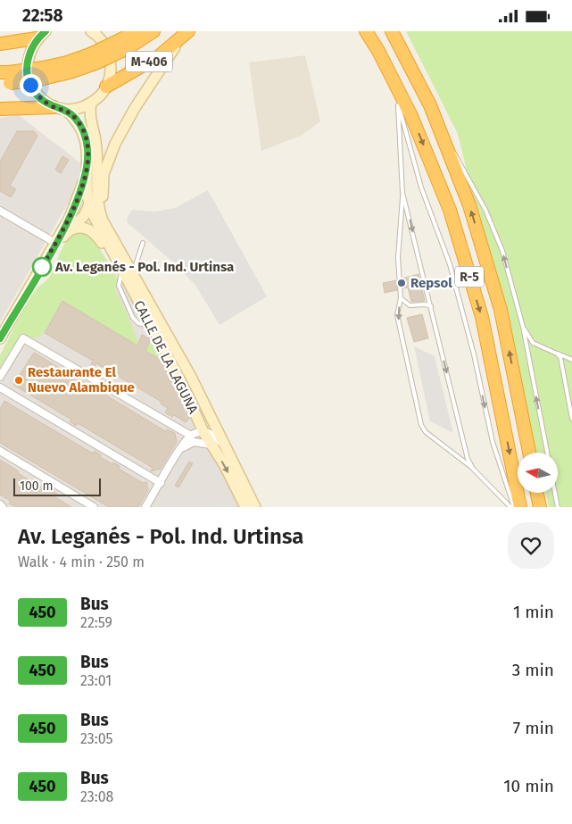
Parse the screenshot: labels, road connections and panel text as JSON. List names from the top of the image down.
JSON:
{
  "streets": {
    "highway": ["M-406", "R-5"],
    "street": ["CALLE DE LA LAGUNA"]
  },
  "places": ["Av. Leganés - Pol. Ind. Urtinsa", "Repsol", "Restaurante El Nuevo Alambique"],
  "lines": ["bus line 450"],
  "scale_bar": "100 m",
  "north": "left",
  "page": {
    "status": "22:58",
    "scale": "100 m",
    "heading": ["Av. Leganés - Pol. Ind. Urtinsa", "Walk · 4 min · 250 m"],
    "list": [
      {
        "mark": "450",
        "name": "Bus",
        "note": "22:59",
        "value": "1 min"
      },
      {
        "mark": "450",
        "name": "Bus",
        "note": "23:01",
        "value": "3 min"
      },
      {
        "mark": "450",
        "name": "Bus",
        "note": "23:05",
        "value": "7 min"
      },
      {
        "mark": "450",
        "name": "Bus",
        "note": "23:08",
        "value": "10 min"
      }
    ]
  }
}
